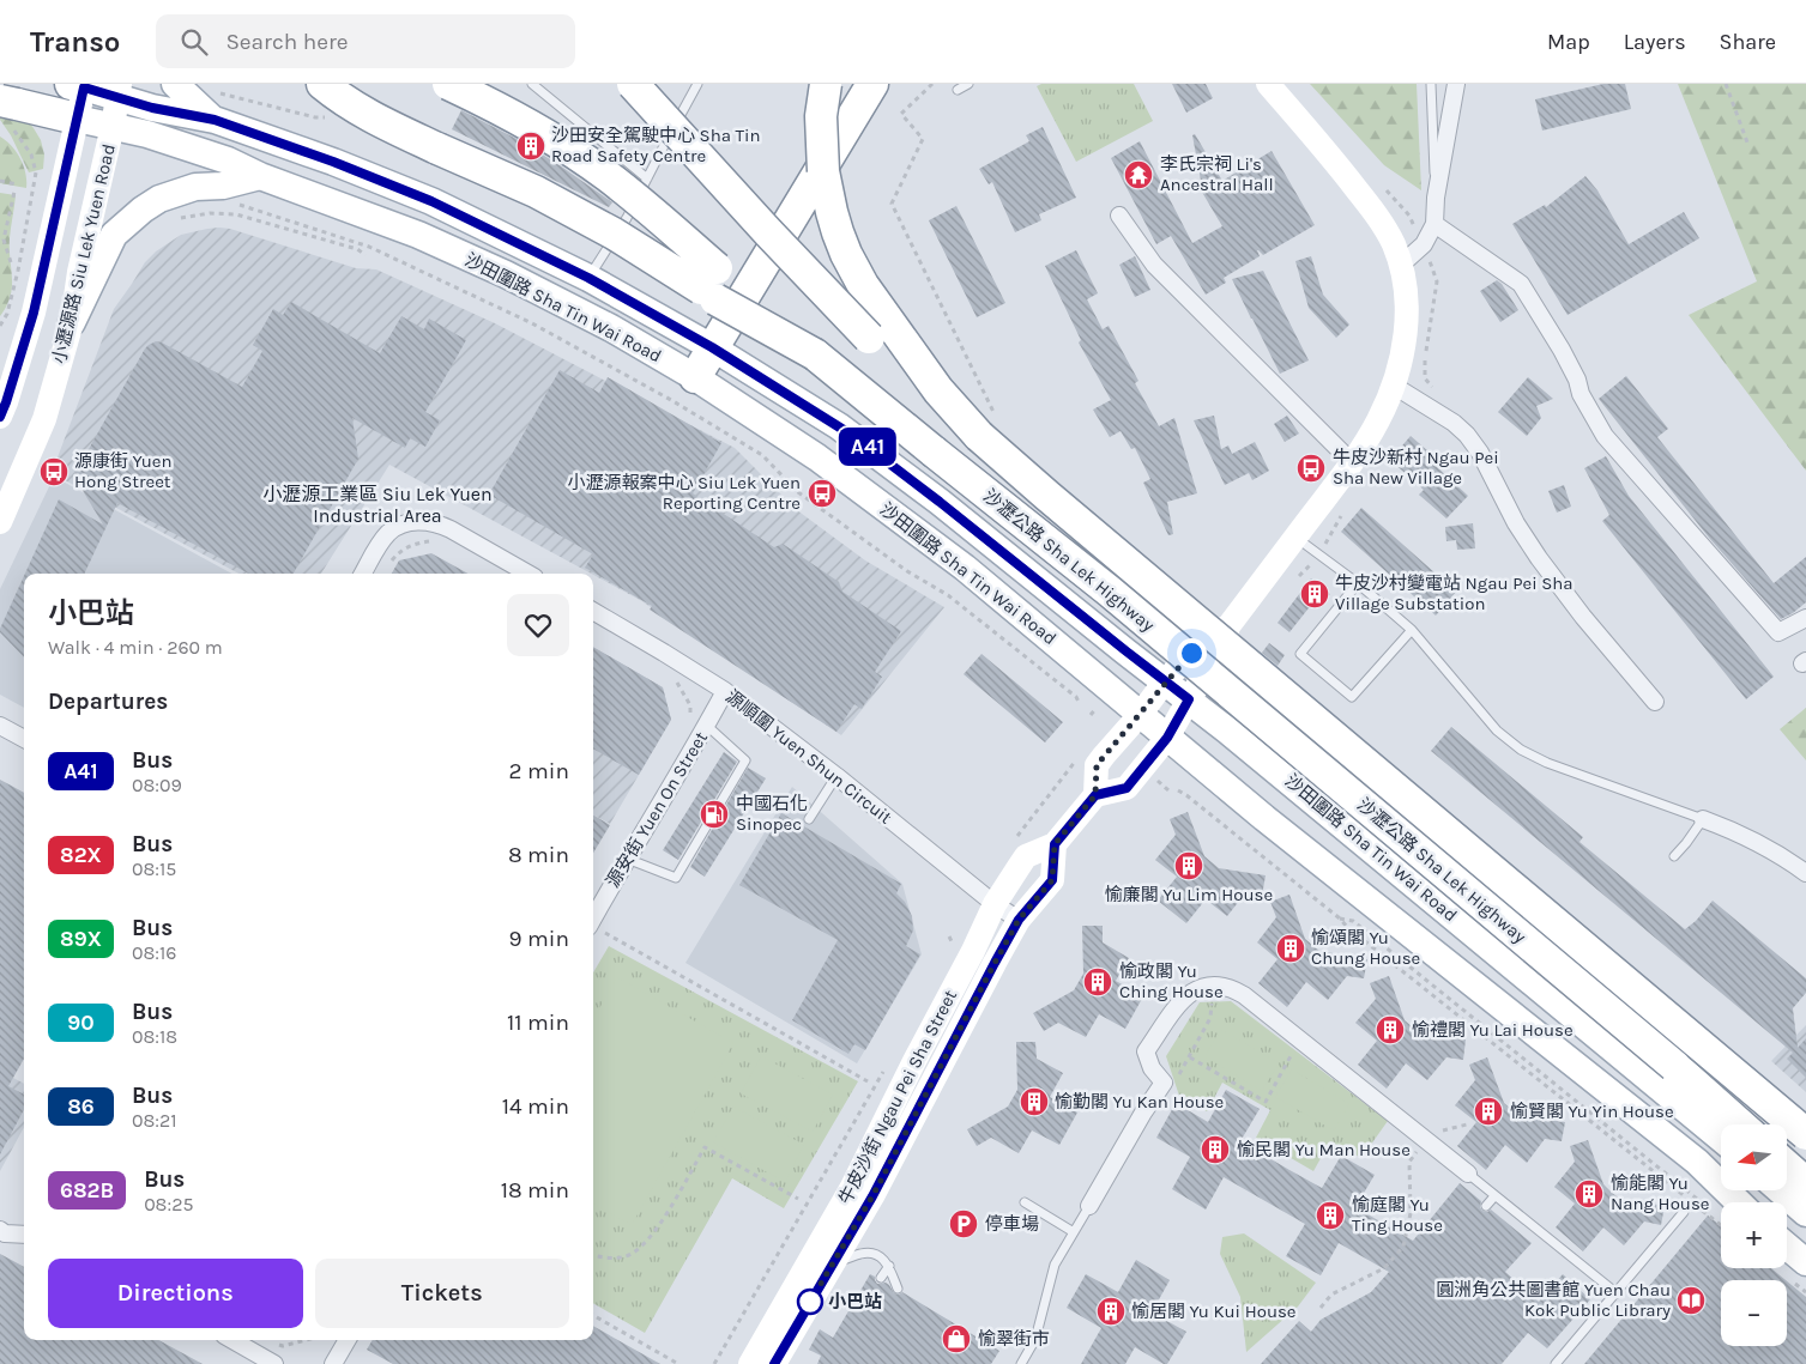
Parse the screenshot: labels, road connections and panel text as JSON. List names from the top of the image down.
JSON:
{
  "streets": {
    "highway": ["沙瀝公路 Sha Lek Highway"],
    "main road": ["沙田圍路 Sha Tin Wai Road"],
    "street": [
      "小瀝源路 Siu Lek Yuen Road",
      "源順圍 Yuen Shun Circuit",
      "源安街 Yuen On Street",
      "牛皮沙街 Ngau Pei Sha Street"
    ]
  },
  "crossings": [
    ["小瀝源路 Siu Lek Yuen Road", "沙田圍路 Sha Tin Wai Road"],
    ["源順圍 Yuen Shun Circuit", "源安街 Yuen On Street"],
    ["源順圍 Yuen Shun Circuit", "牛皮沙街 Ngau Pei Sha Street"]
  ],
  "districts": ["小瀝源工業區 Siu Lek Yuen Industrial Area"],
  "places": {
    "building": [
      "沙田安全駕駛中心 Sha Tin Road Safety Centre",
      "牛皮沙村變電站 Ngau Pei Sha Village Substation",
      "愉廉閣 Yu Lim House",
      "愉頌閣 Yu Chung House",
      "愉政閣 Yu Ching House",
      "愉禮閣 Yu Lai House",
      "愉勤閣 Yu Kan House",
      "愉賢閣 Yu Yin House",
      "愉民閣 Yu Man House",
      "愉能閣 Yu Nang House",
      "愉庭閣 Yu Ting House",
      "愉居閣 Yu Kui House"
    ],
    "temple": ["李氏宗祠 Li's Ancestral Hall"],
    "bus stop": ["牛皮沙新村 Ngau Pei Sha New Village", "源康街 Yuen Hong Street", "小瀝源報案中心 Siu Lek Yuen Reporting Centre"],
    "fuel station": ["中國石化 Sinopec"],
    "parking": ["停車場"],
    "library": ["圓洲角公共圖書館 Yuen Chau Kok Public Library"],
    "other": ["小巴站"],
    "shop": ["愉翠街市"]
  },
  "lines": ["bus line A41"],
  "north": "left",
  "page": {
    "header": "Transo",
    "search": "Search here",
    "nav": ["Map", "Layers", "Share"],
    "on_map": "A41",
    "heading": [
      ["小巴站", "Walk · 4 min · 260 m"],
      "Departures"
    ],
    "list": [
      {
        "mark": "A41",
        "name": "Bus",
        "note": "08:09",
        "value": "2 min"
      },
      {
        "mark": "82X",
        "name": "Bus",
        "note": "08:15",
        "value": "8 min"
      },
      {
        "mark": "89X",
        "name": "Bus",
        "note": "08:16",
        "value": "9 min"
      },
      {
        "mark": "90",
        "name": "Bus",
        "note": "08:18",
        "value": "11 min"
      },
      {
        "mark": "86",
        "name": "Bus",
        "note": "08:21",
        "value": "14 min"
      },
      {
        "mark": "682B",
        "name": "Bus",
        "note": "08:25",
        "value": "18 min"
      }
    ],
    "map_buttons": ["+", "−"],
    "buttons": ["Directions", "Tickets"]
  }
}
